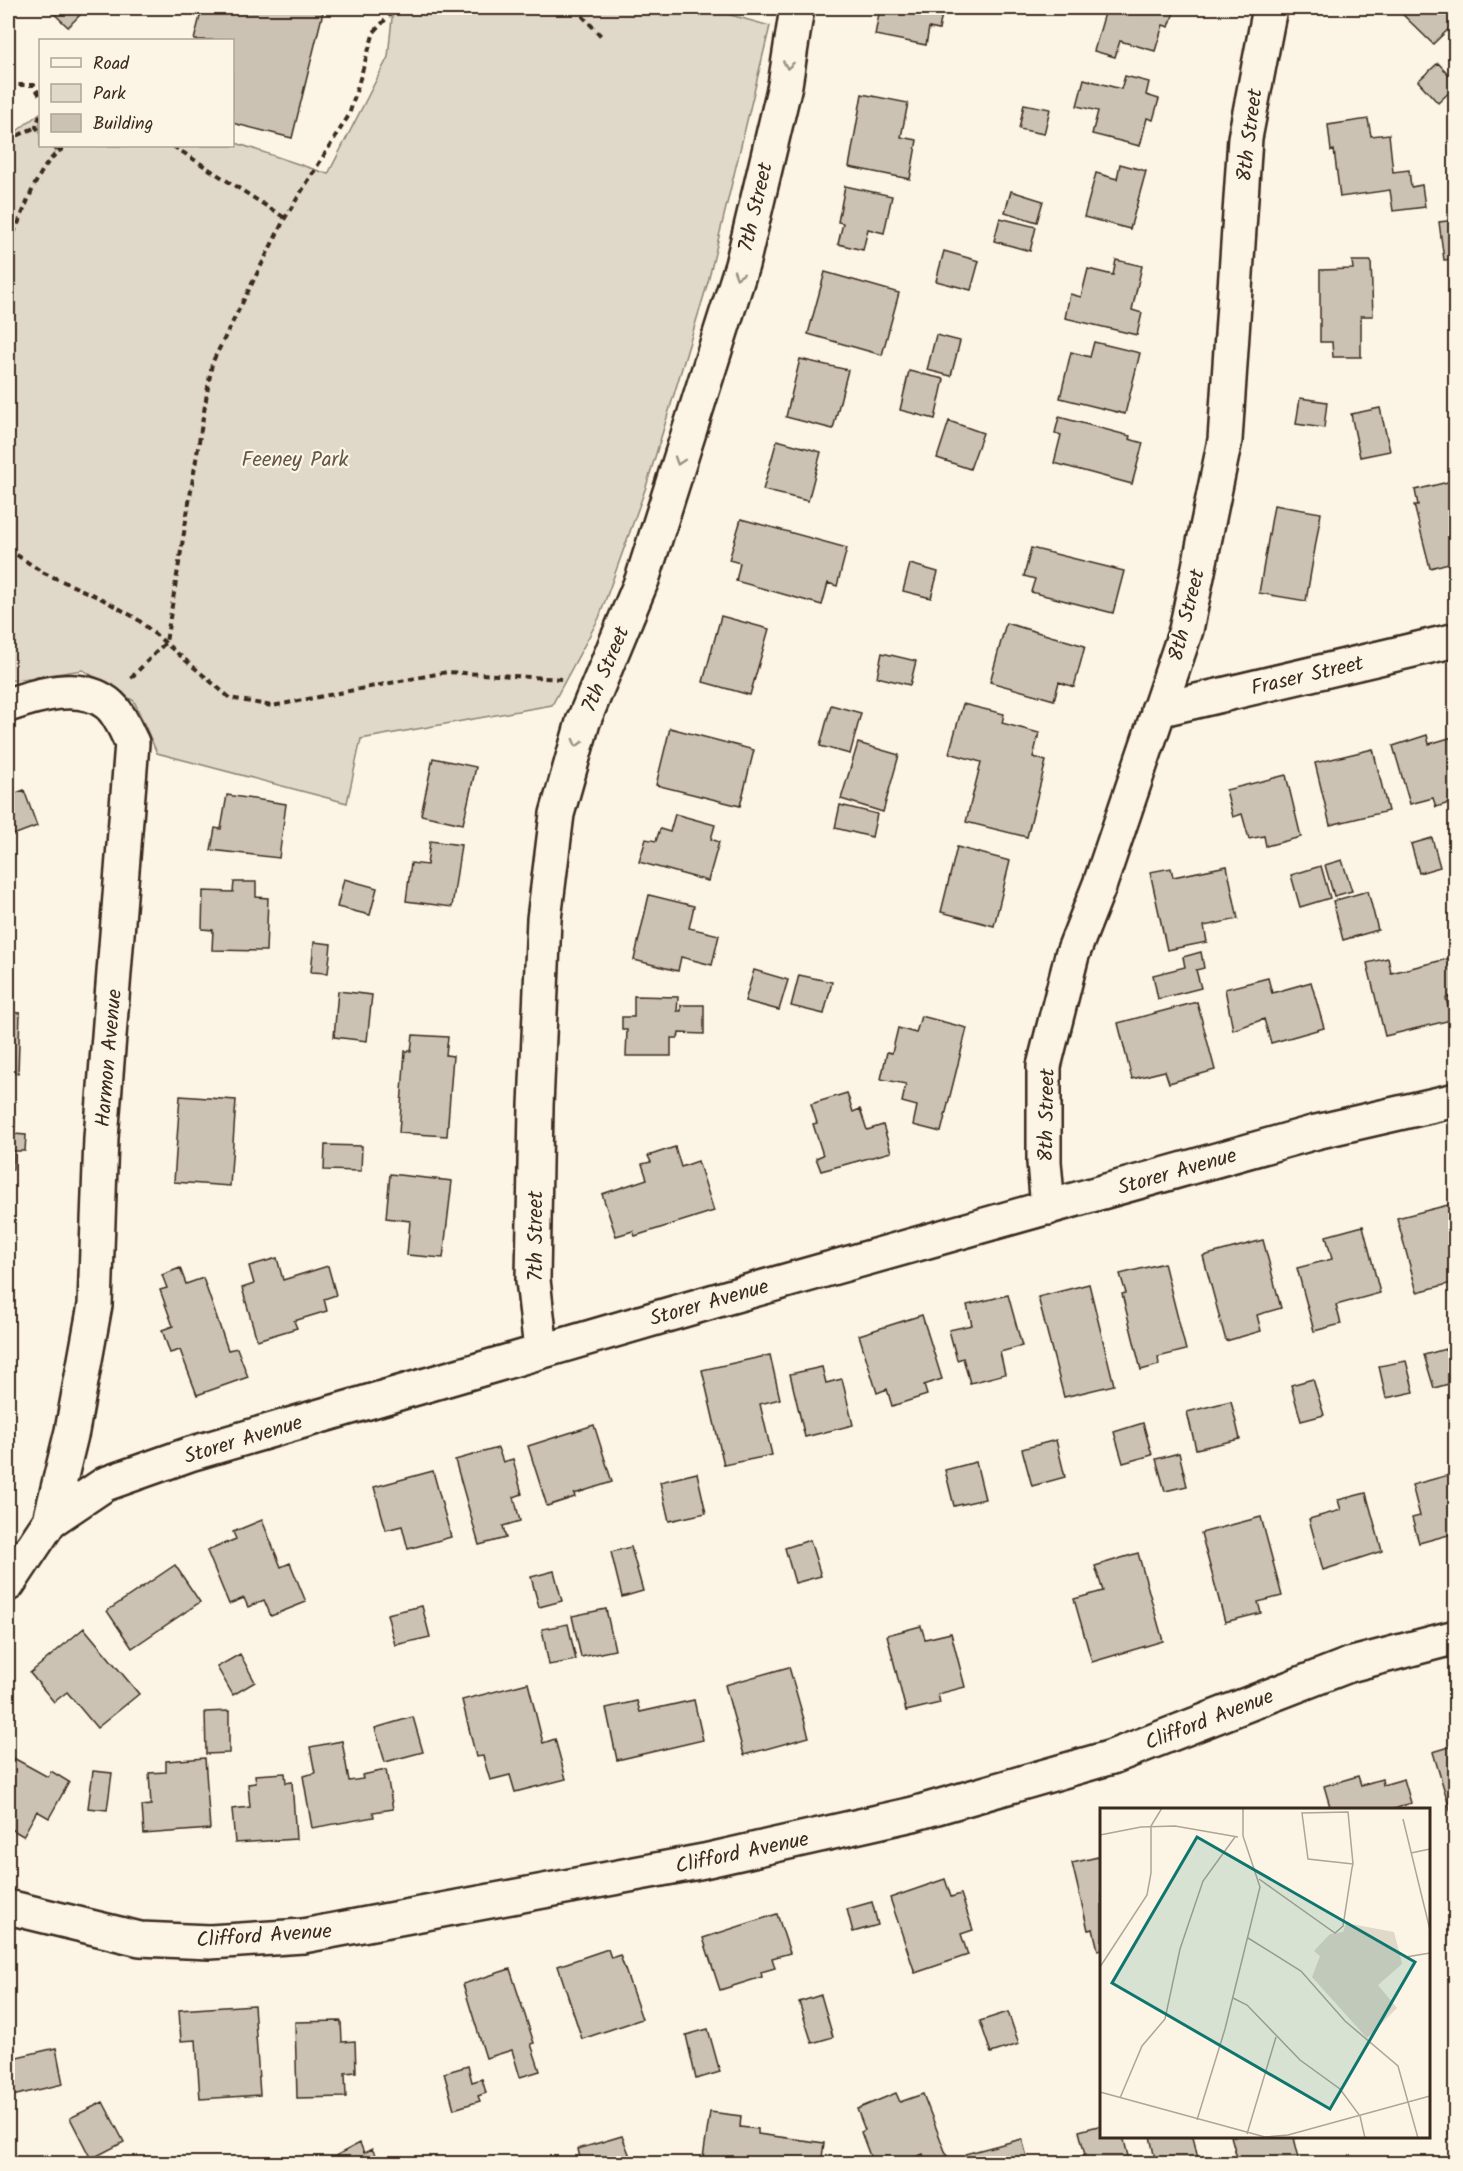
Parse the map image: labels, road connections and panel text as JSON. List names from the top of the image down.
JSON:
{
  "streets": {
    "street": [
      "8th Street",
      "7th Street",
      "Fraser Street",
      "Harmon Avenue",
      "Storer Avenue",
      "Clifford Avenue"
    ]
  },
  "crossings": [
    ["8th Street", "Fraser Street"],
    ["8th Street", "Storer Avenue"],
    ["7th Street", "Storer Avenue"],
    ["Harmon Avenue", "Storer Avenue"]
  ],
  "one_way": ["7th Street"],
  "parks": ["Feeney Park"],
  "legend": ["Road", "Park", "Building"]
}
